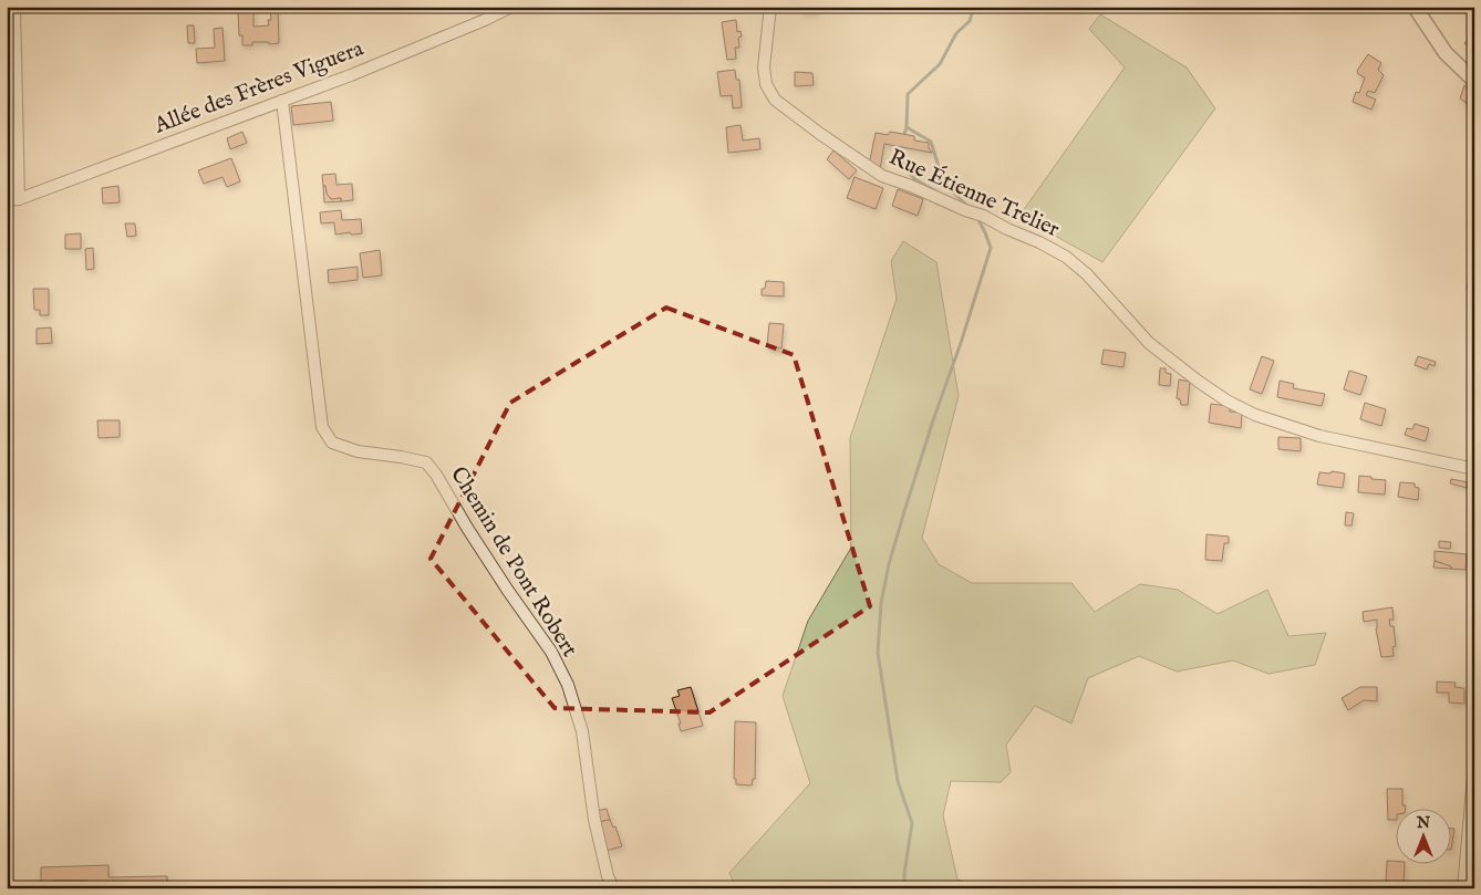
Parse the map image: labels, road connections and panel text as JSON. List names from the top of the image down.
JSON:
{
  "streets": {
    "street": ["Allée des Frères Viguera", "Rue Étienne Trelier", "Chemin de Pont Robert"]
  },
  "crossings": [
    ["Allée des Frères Viguera", "Chemin de Pont Robert"]
  ],
  "north": "top"
}
